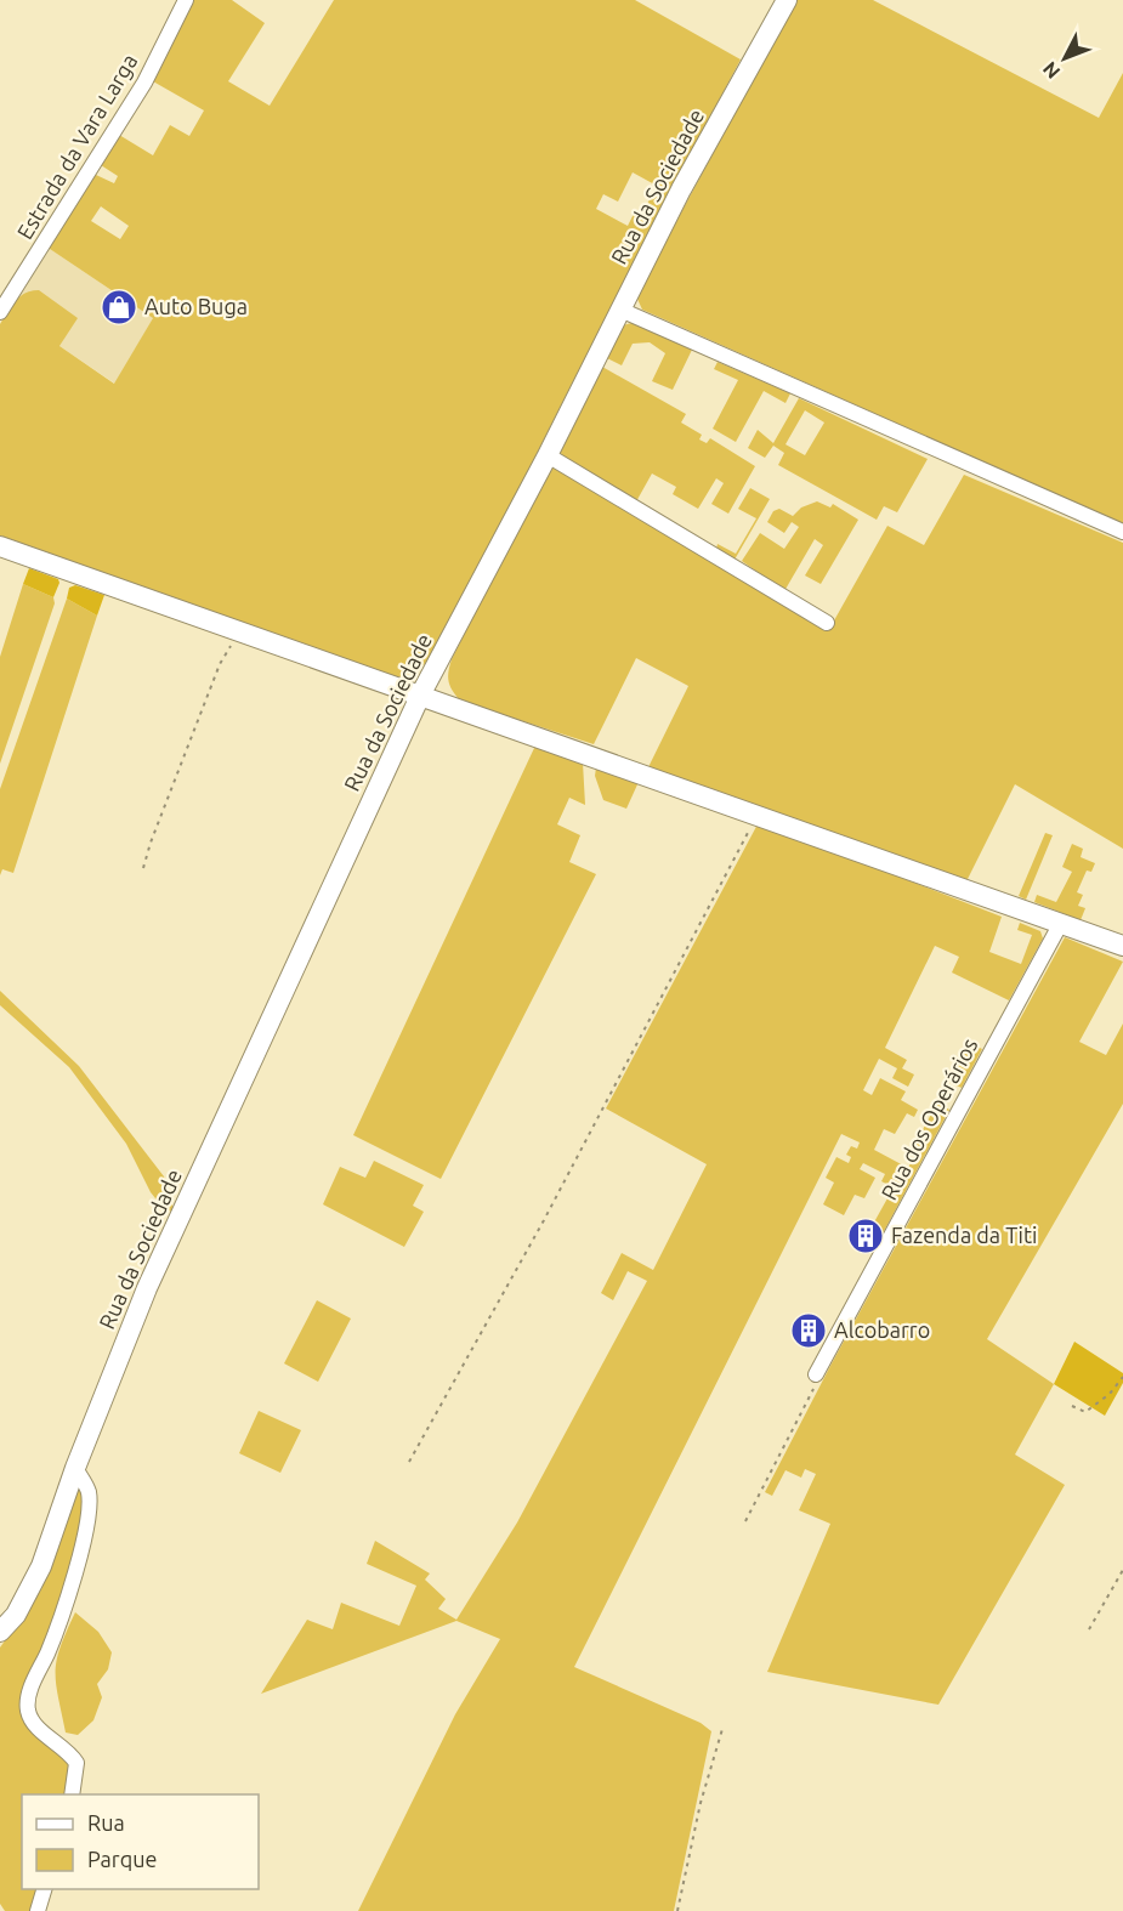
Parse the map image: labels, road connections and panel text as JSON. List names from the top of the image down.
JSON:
{
  "streets": {
    "street": ["Estrada da Vara Larga", "Rua da Sociedade", "Rua dos Operários"]
  },
  "places": {
    "shop": ["Auto Buga"],
    "building": ["Fazenda da Titi", "Alcobarro"]
  },
  "legend": ["Rua", "Parque"],
  "north": "bottom left"
}
